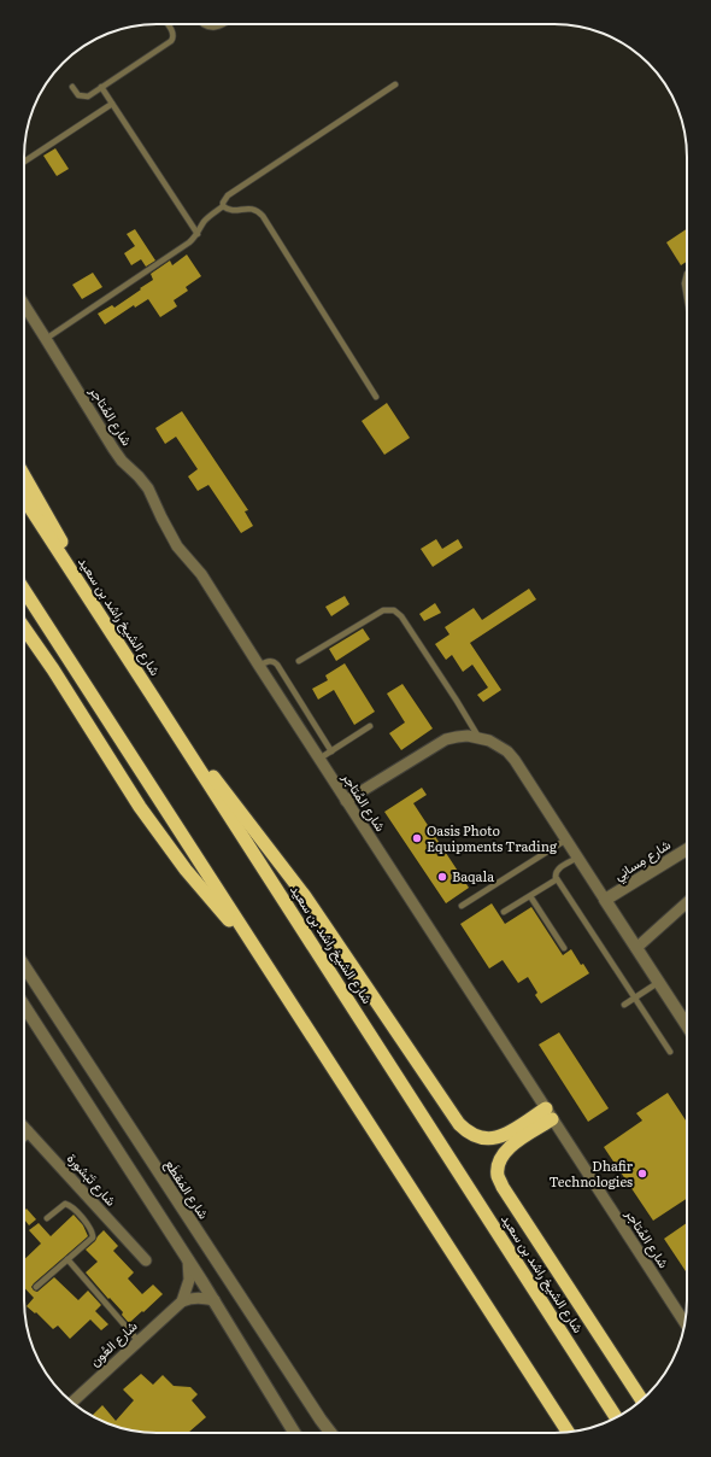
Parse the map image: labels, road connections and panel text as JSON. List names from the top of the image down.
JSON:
{
  "streets": {
    "highway": ["شارع الشيخ راشد بن سعيد"],
    "street": [
      "شارع المُتاجر",
      "شارع مِسانِي",
      "شارع تَبْشورة",
      "شارع المَقطَع",
      "شارع العُون"
    ]
  },
  "places": ["Oasis Photo Equipments Trading", "Baqala", "Dhafir Technologies"]
}
